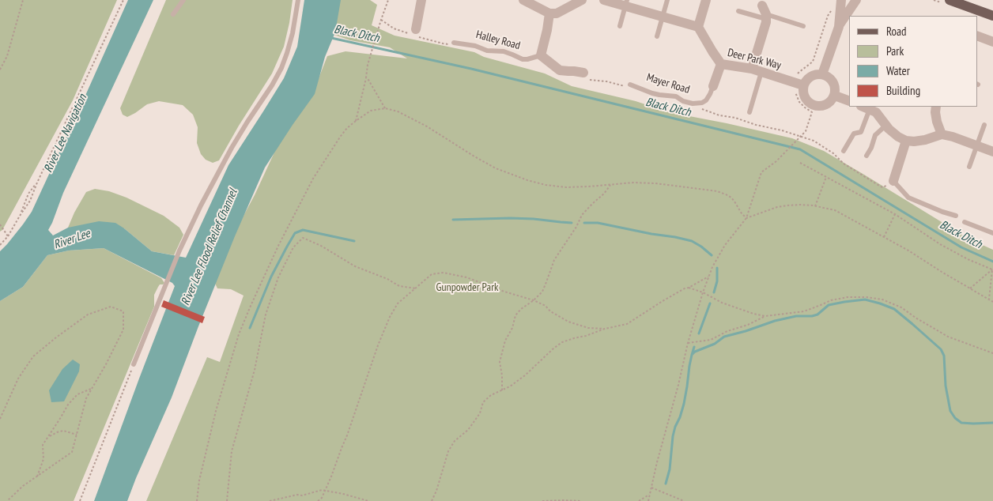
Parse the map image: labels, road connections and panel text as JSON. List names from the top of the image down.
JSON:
{
  "streets": {
    "street": ["Deer Park Way", "Mayer Road"],
    "lane": ["Halley Road"]
  },
  "crossings": [
    ["Deer Park Way", "Mayer Road"]
  ],
  "water": [
    "Black Ditch",
    "River Lee Navigation",
    "River Lee",
    "River Lee Flood Relief Channel"
  ],
  "parks": ["Gunpowder Park"],
  "legend": [
    "Road",
    "Park",
    "Water",
    "Building"
  ]
}
